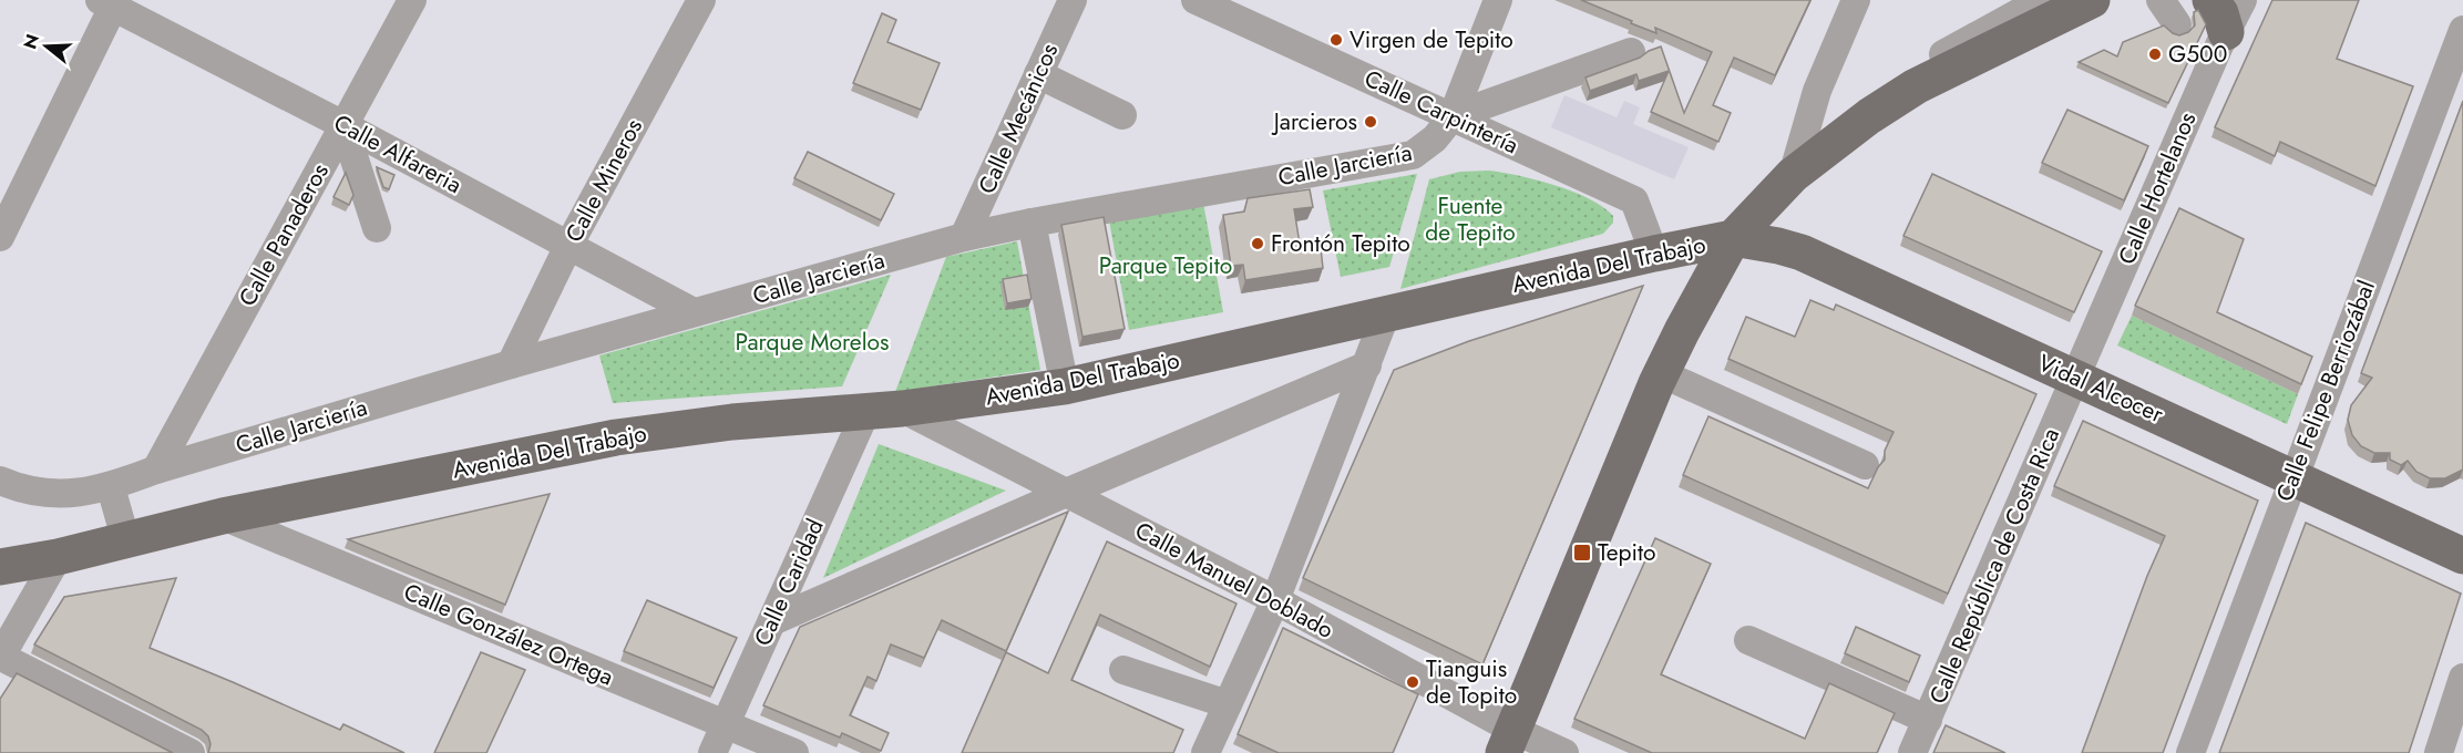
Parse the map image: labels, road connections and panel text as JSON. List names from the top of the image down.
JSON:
{
  "streets": {
    "main road": ["Avenida Del Trabajo", "Vidal Alcocer"],
    "street": [
      "Calle Carpintería",
      "Calle Mecánicos",
      "Calle Alfareria",
      "Calle Jarciería",
      "Calle Mineros",
      "Calle Hortelanos",
      "Calle Panaderos",
      "Calle Felipe Berriozábal",
      "Calle República de Costa Rica",
      "Calle Manuel Doblado",
      "Calle Caridad",
      "Calle González Ortega"
    ]
  },
  "crossings": [
    ["Calle Carpintería", "Calle Jarciería"],
    ["Calle Carpintería", "Avenida Del Trabajo"],
    ["Calle Mecánicos", "Calle Jarciería"],
    ["Calle Alfareria", "Calle Jarciería"],
    ["Calle Alfareria", "Calle Mineros"],
    ["Calle Alfareria", "Calle Panaderos"],
    ["Calle Jarciería", "Calle Mineros"],
    ["Calle Jarciería", "Calle Panaderos"],
    ["Calle Hortelanos", "Vidal Alcocer"],
    ["Calle Hortelanos", "Calle República de Costa Rica"],
    ["Avenida Del Trabajo", "Vidal Alcocer"],
    ["Avenida Del Trabajo", "Calle Manuel Doblado"],
    ["Avenida Del Trabajo", "Calle Caridad"],
    ["Avenida Del Trabajo", "Calle González Ortega"],
    ["Vidal Alcocer", "Calle Felipe Berriozábal"],
    ["Vidal Alcocer", "Calle República de Costa Rica"],
    ["Calle Caridad", "Calle González Ortega"]
  ],
  "parks": ["Fuente de Tepito", "Parque Tepito", "Parque Morelos"],
  "places": {
    "other": [
      "Virgen de Tepito",
      "G500",
      "Jarcieros",
      "Frontón Tepito",
      "Tianguis de Topito"
    ],
    "transit": ["Tepito"]
  },
  "north": "left"
}
